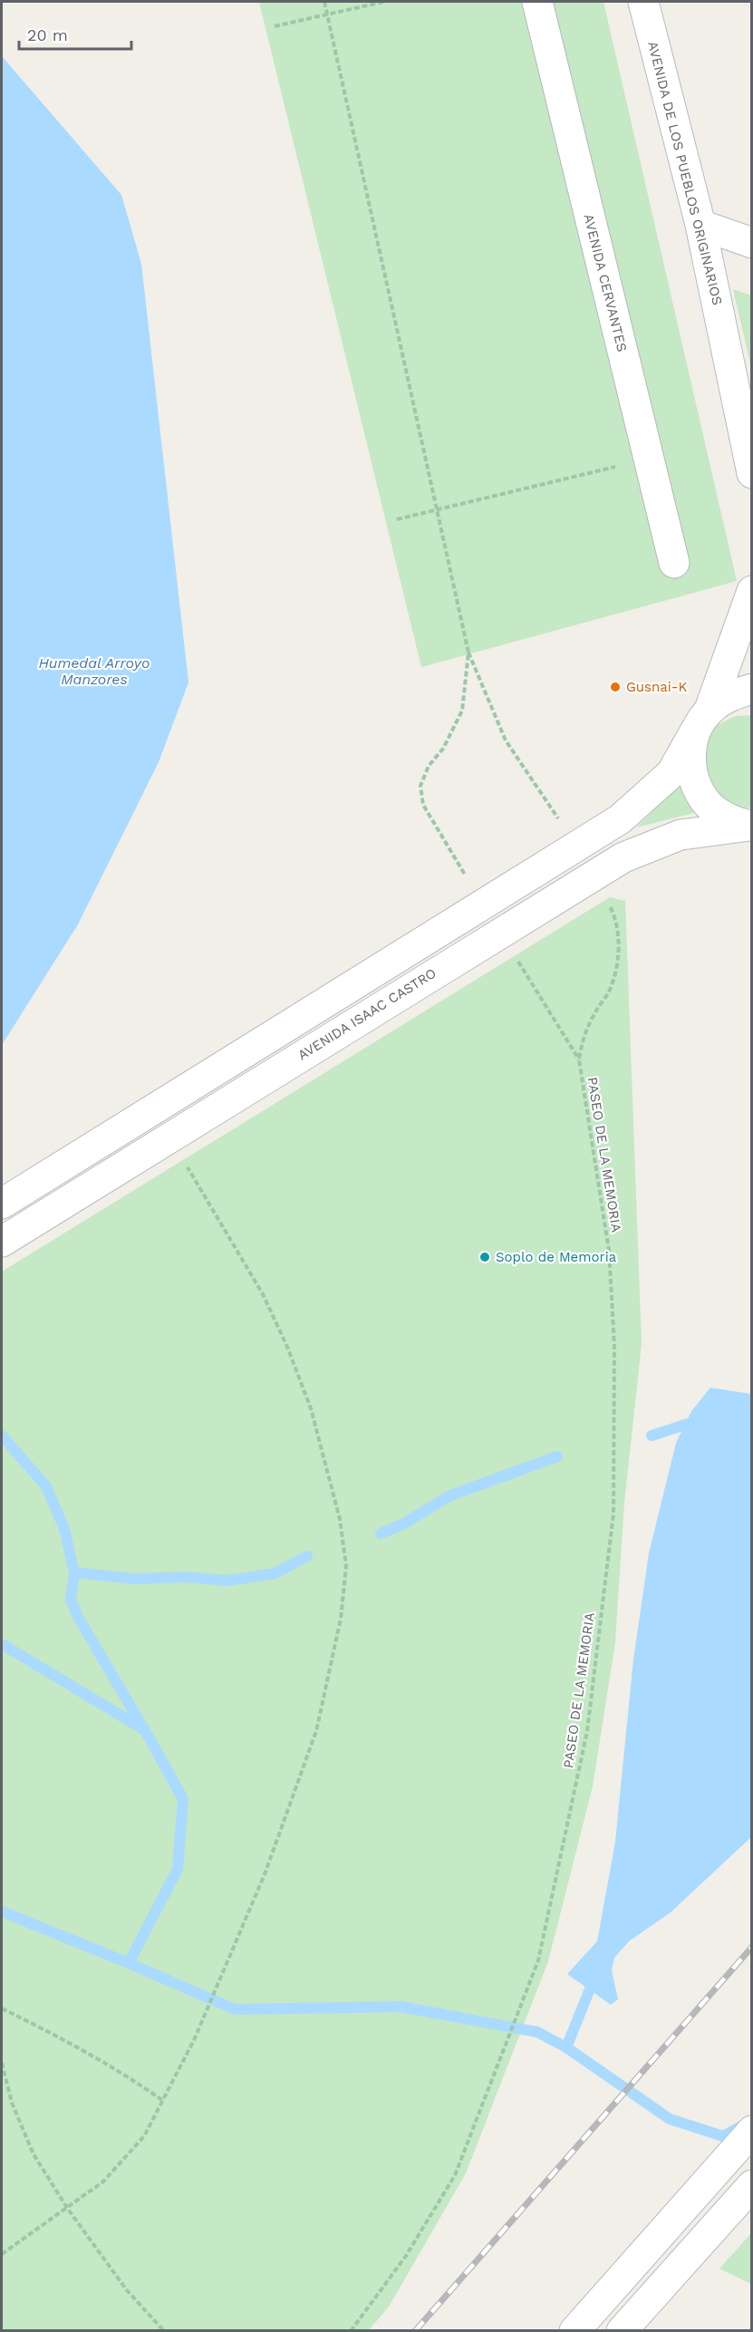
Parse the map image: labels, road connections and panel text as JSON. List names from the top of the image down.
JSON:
{
  "streets": {
    "main road": ["AVENIDA DE LOS PUEBLOS ORIGINARIOS", "AVENIDA CERVANTES", "AVENIDA ISAAC CASTRO"],
    "path": ["PASEO DE LA MEMORIA"]
  },
  "crossings": [
    ["AVENIDA ISAAC CASTRO", "PASEO DE LA MEMORIA"]
  ],
  "water": ["Humedal Arroyo Manzores"],
  "places": ["Gusnai-K", "Soplo de Memoria"],
  "scale_bar": "20 m"
}
